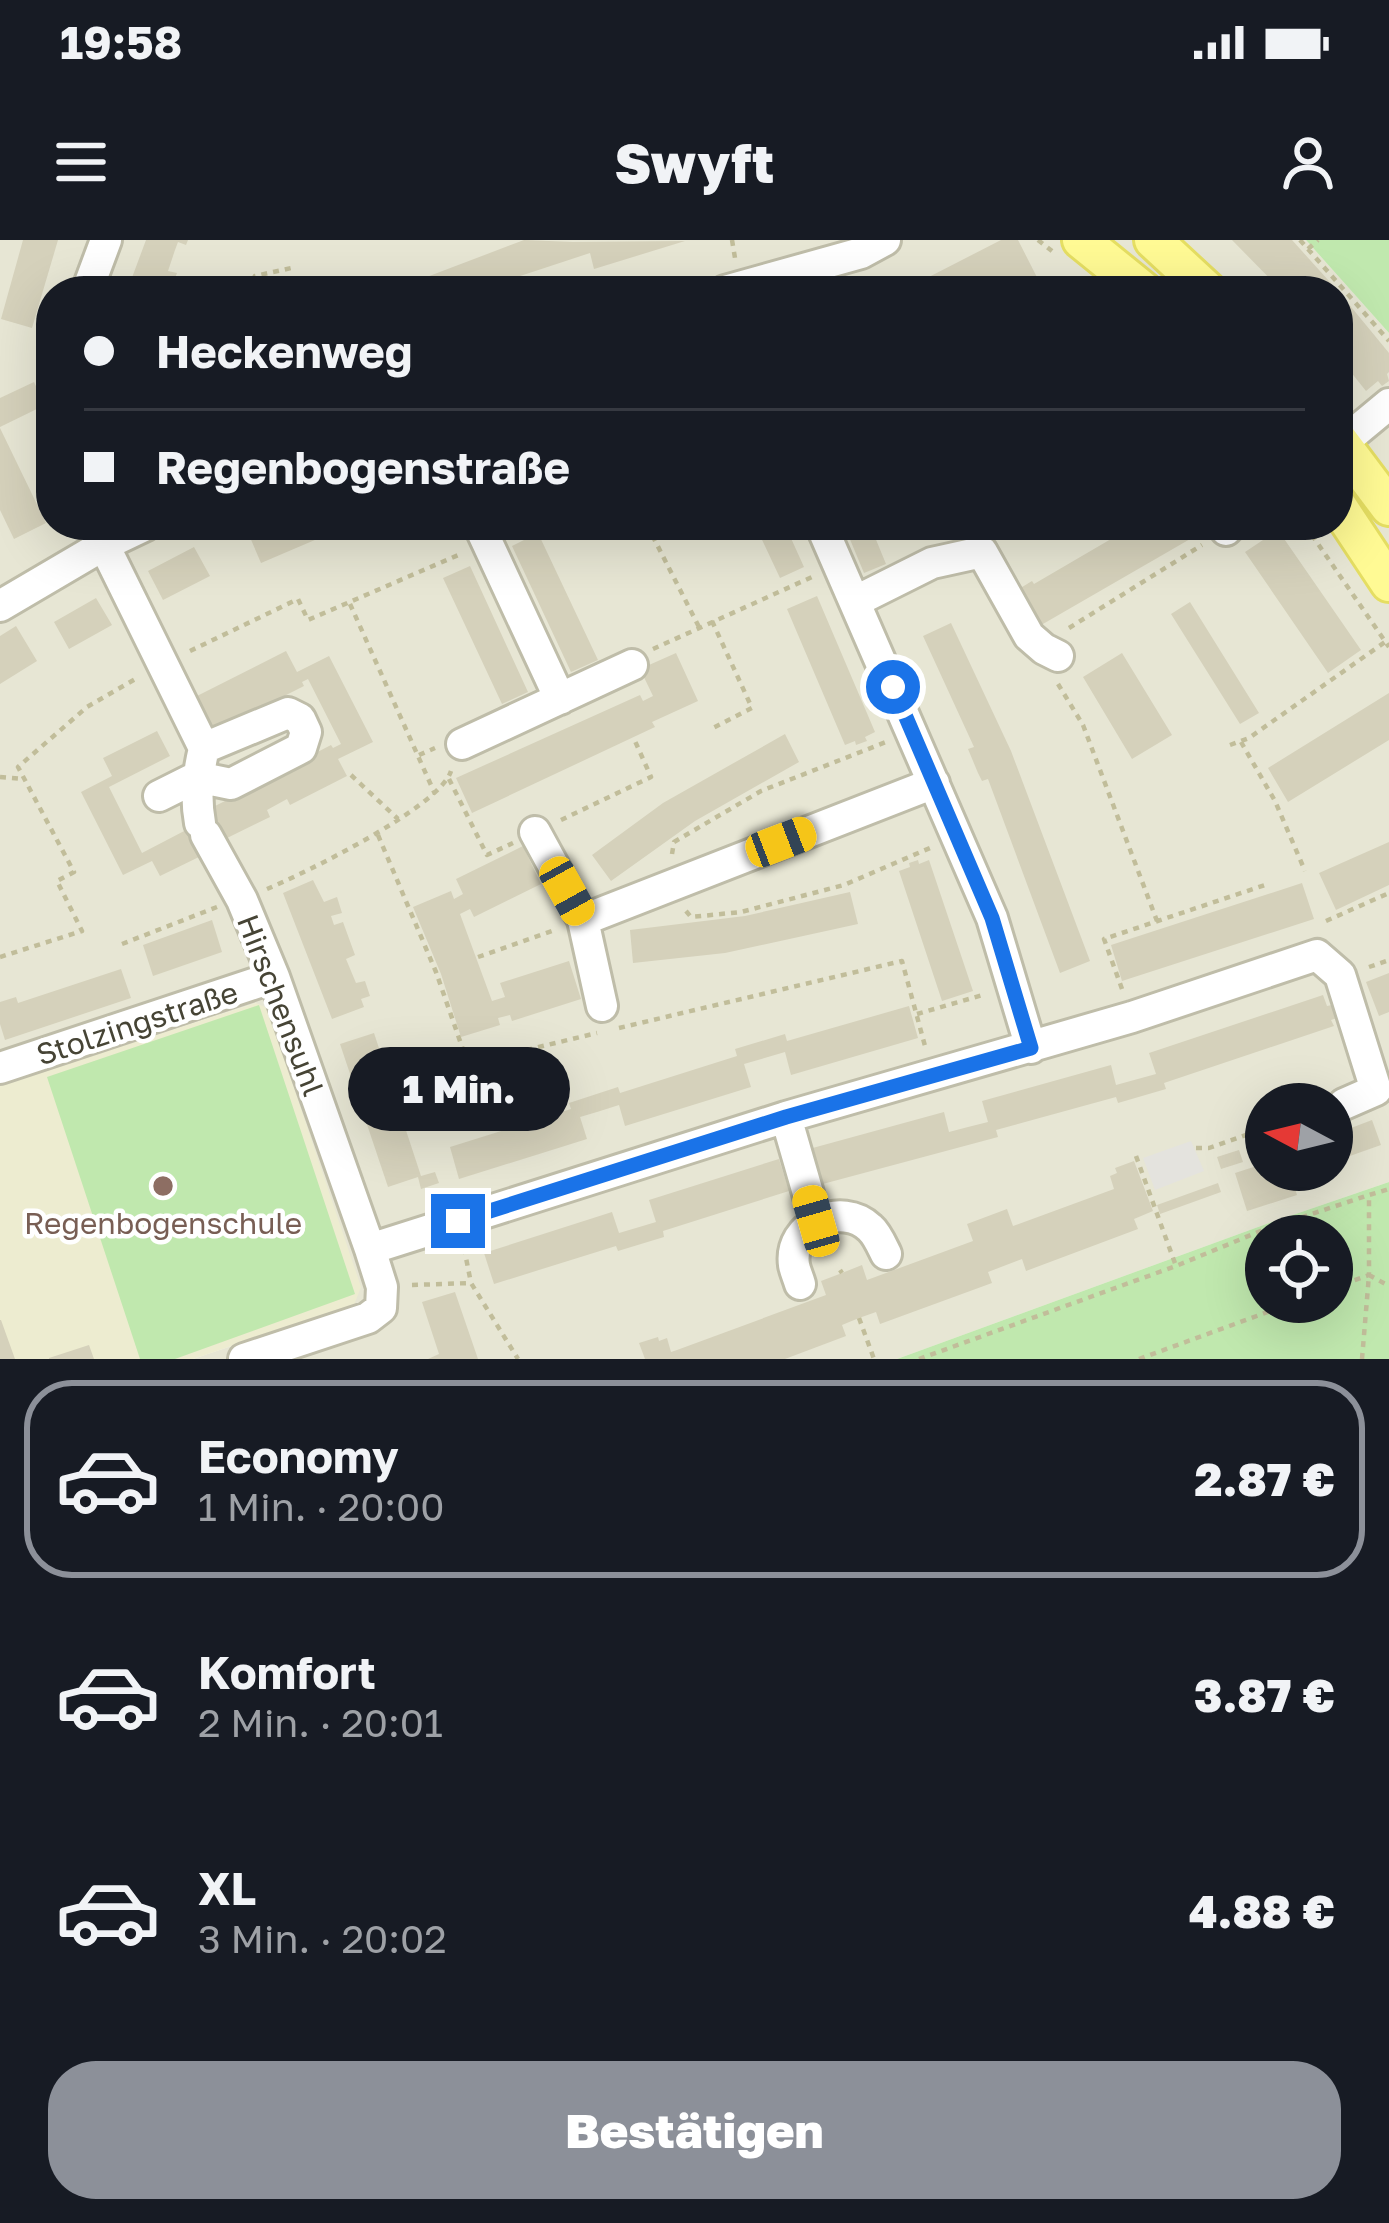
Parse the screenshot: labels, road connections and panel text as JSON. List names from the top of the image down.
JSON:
{
  "streets": {
    "street": ["Hirschensuhl", "Stolzingstraße"]
  },
  "crossings": [
    ["Hirschensuhl", "Stolzingstraße"]
  ],
  "places": ["Regenbogenschule"],
  "north": "left",
  "page": {
    "status": "19:58",
    "header": "Swyft",
    "banner": ["Heckenweg", "Regenbogenstraße"],
    "bubble": "1 Min.",
    "list": [
      {
        "name": "Economy",
        "note": "1 Min. · 20:00",
        "value": "2.87 €"
      },
      {
        "name": "Komfort",
        "note": "2 Min. · 20:01",
        "value": "3.87 €"
      },
      {
        "name": "XL",
        "note": "3 Min. · 20:02",
        "value": "4.88 €"
      }
    ],
    "buttons": "Bestätigen"
  }
}
